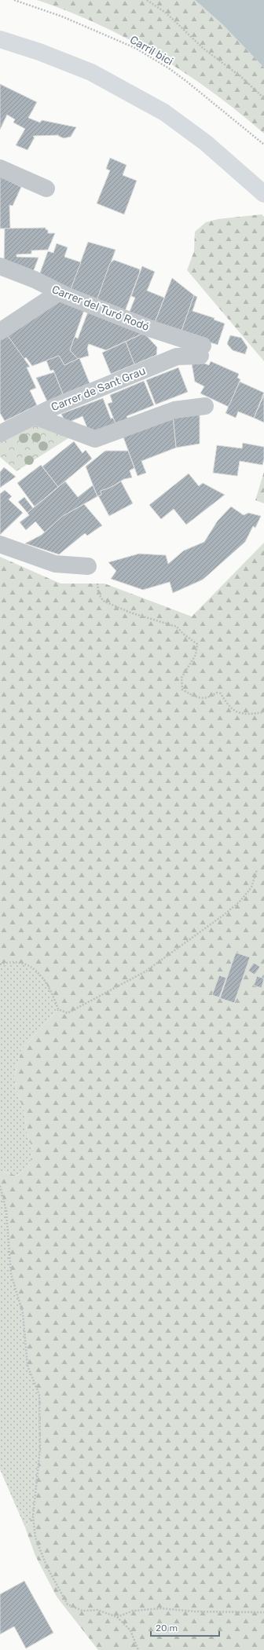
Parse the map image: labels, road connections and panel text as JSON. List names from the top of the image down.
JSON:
{
  "streets": {
    "street": ["Carrer del Turó Rodó", "Carrer de Sant Grau"],
    "path": ["Carril bici"]
  },
  "crossings": [
    ["Carrer del Turó Rodó", "Carrer de Sant Grau"]
  ],
  "scale_bar": "20 m"
}
